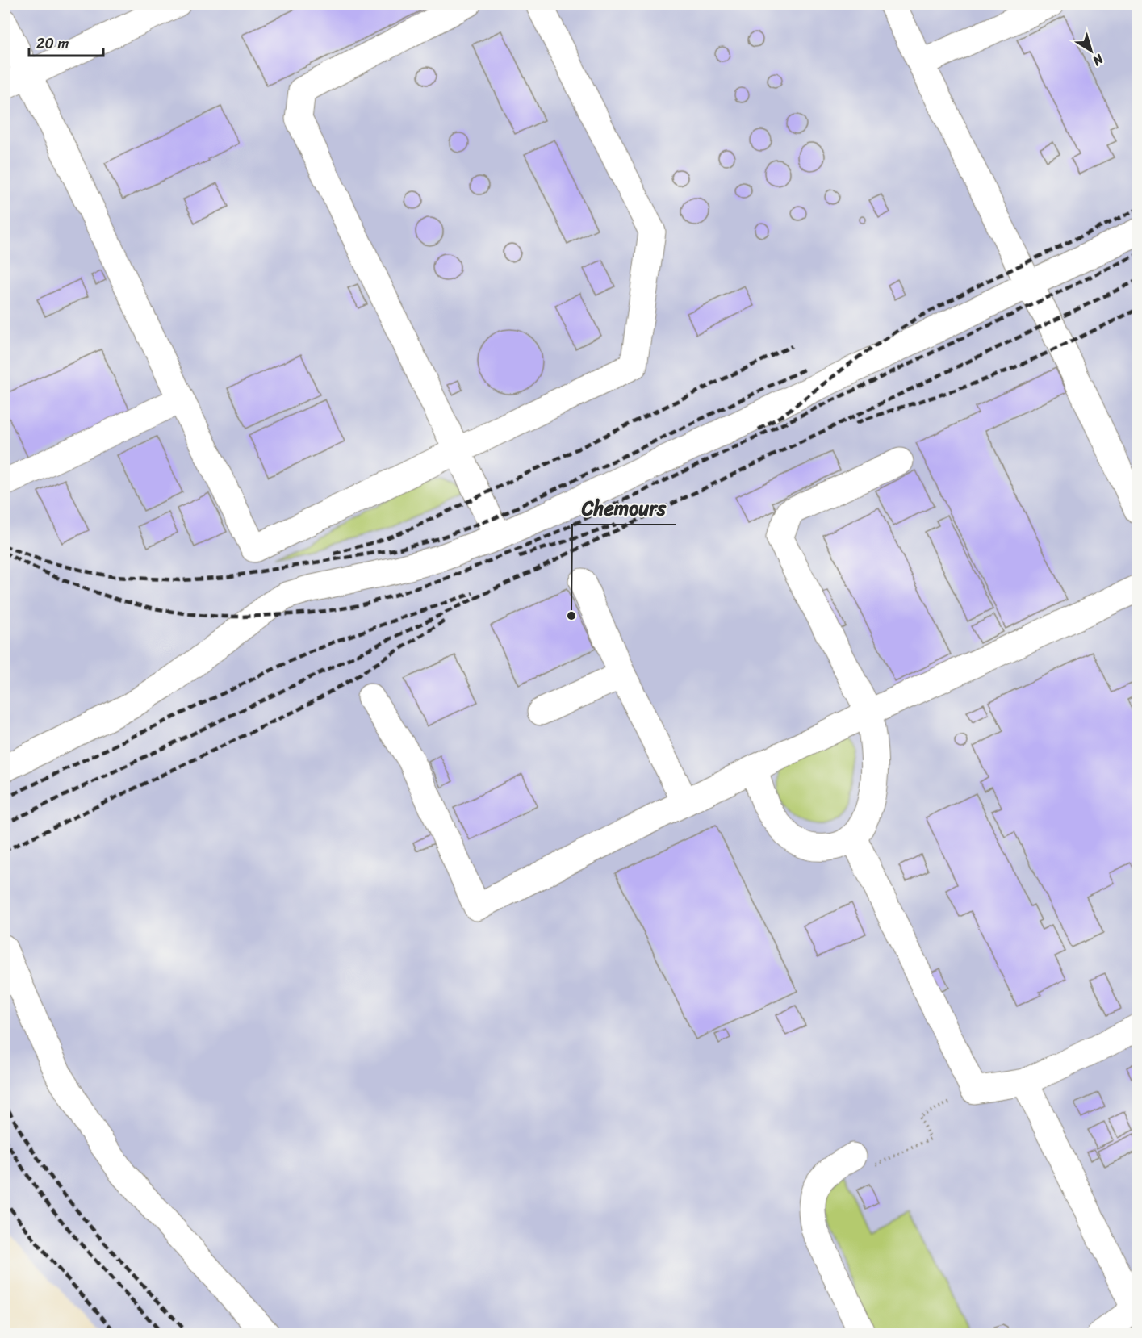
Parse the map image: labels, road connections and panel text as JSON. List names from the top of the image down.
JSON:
{
  "places": ["Chemours"],
  "scale_bar": "20 m",
  "north": "bottom right"
}
